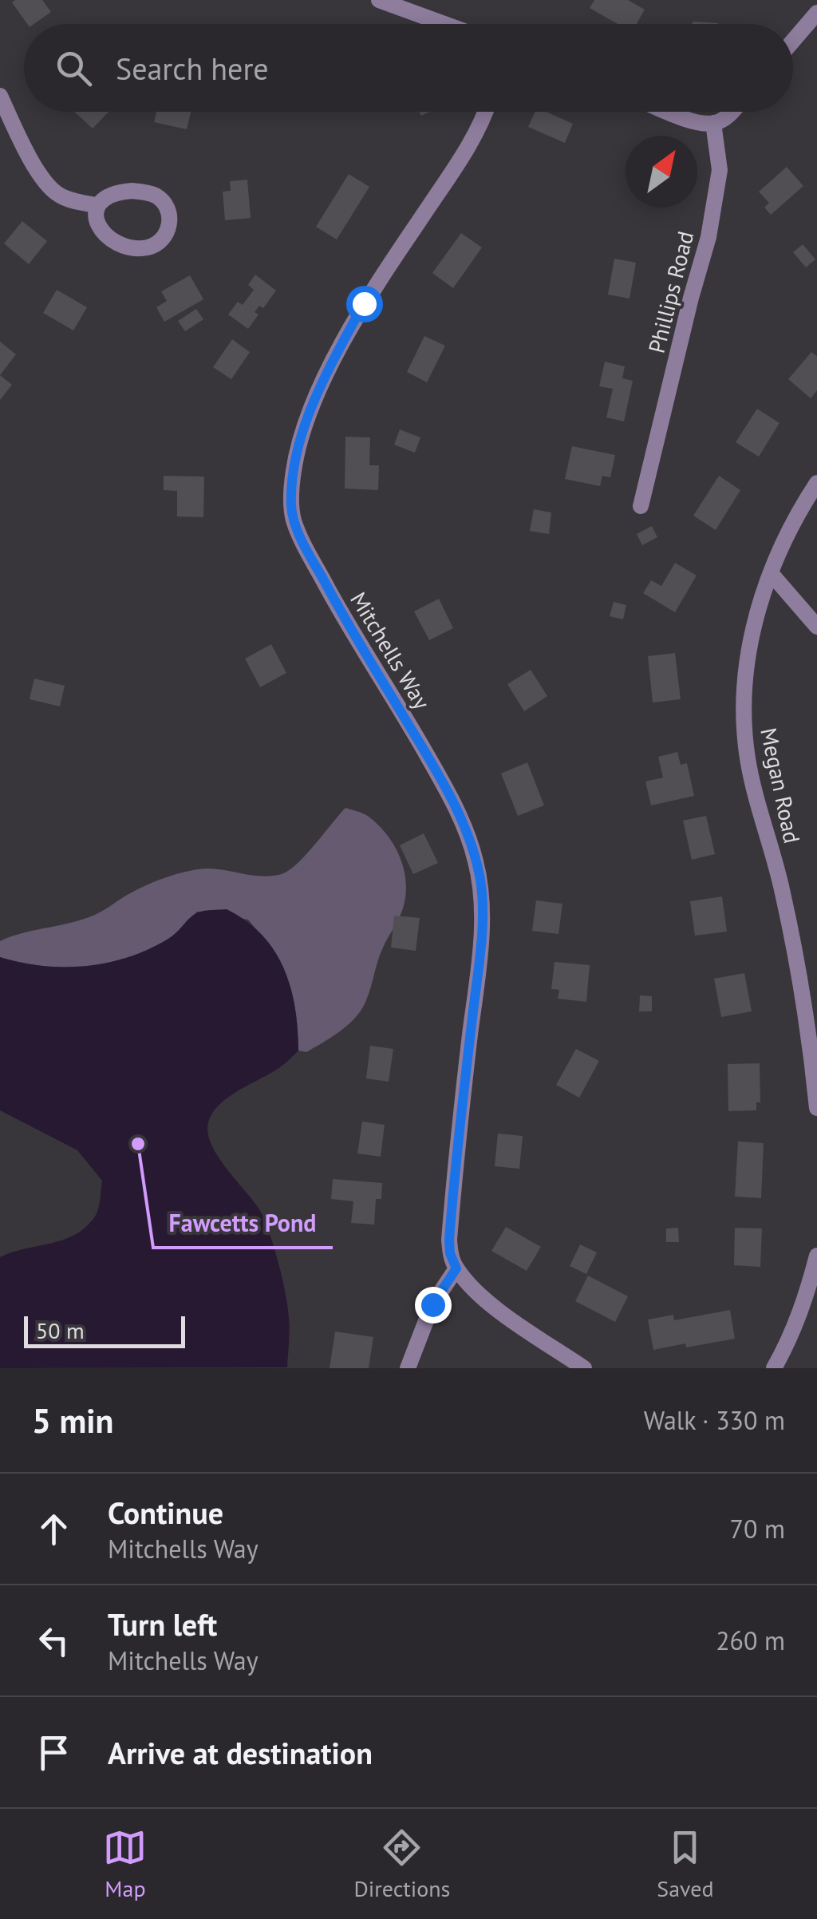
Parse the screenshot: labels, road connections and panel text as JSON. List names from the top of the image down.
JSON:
{
  "streets": {
    "street": ["Phillips Road", "Mitchells Way", "Megan Road"]
  },
  "places": ["Fawcetts Pond"],
  "scale_bar": "50 m",
  "north": "top right",
  "page": {
    "search": "Search here",
    "scale": "50 m",
    "heading": ["5 min", "Walk · 330 m"],
    "list": [
      ["Continue", "Mitchells Way", "70 m"],
      ["Turn left", "Mitchells Way", "260 m"],
      "Arrive at destination"
    ],
    "nav": ["Map", "Directions", "Saved"]
  }
}
